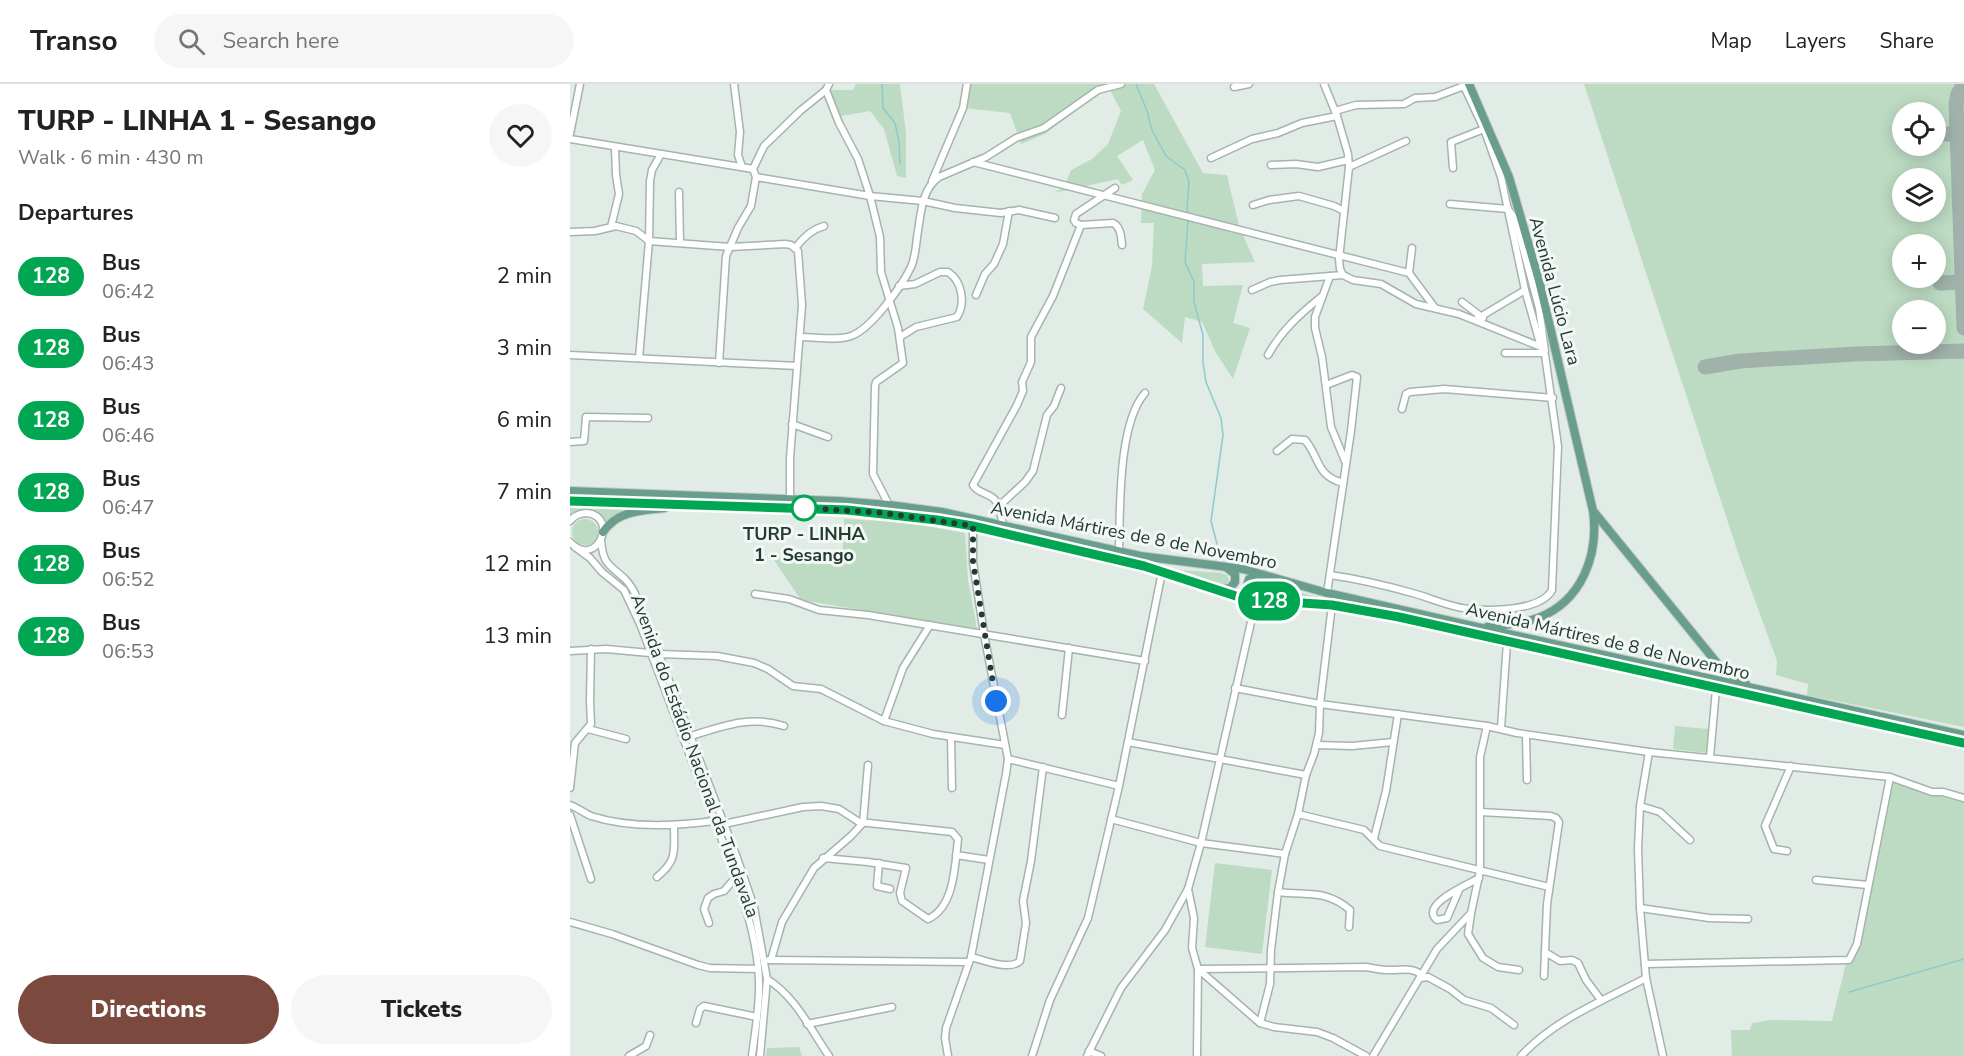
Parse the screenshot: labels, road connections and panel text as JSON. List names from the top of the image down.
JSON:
{
  "streets": {
    "main road": ["Avenida Lúcio Lara", "Avenida Mártires de 8 de Novembro"],
    "street": ["Avenida do Estádio Nacional da Tundavala"]
  },
  "crossings": [
    ["Avenida Lúcio Lara", "Avenida Mártires de 8 de Novembro"]
  ],
  "places": ["TURP - LINHA 1 - Sesango"],
  "lines": ["bus line 128"],
  "page": {
    "header": "Transo",
    "search": "Search here",
    "nav": ["Map", "Layers", "Share"],
    "heading": [
      ["TURP - LINHA 1 - Sesango", "Walk · 6 min · 430 m"],
      "Departures"
    ],
    "on_map": "128",
    "map_buttons": ["+", "−"],
    "list": [
      {
        "mark": "128",
        "name": "Bus",
        "note": "06:42",
        "value": "2 min"
      },
      {
        "mark": "128",
        "name": "Bus",
        "note": "06:43",
        "value": "3 min"
      },
      {
        "mark": "128",
        "name": "Bus",
        "note": "06:46",
        "value": "6 min"
      },
      {
        "mark": "128",
        "name": "Bus",
        "note": "06:47",
        "value": "7 min"
      },
      {
        "mark": "128",
        "name": "Bus",
        "note": "06:52",
        "value": "12 min"
      },
      {
        "mark": "128",
        "name": "Bus",
        "note": "06:53",
        "value": "13 min"
      }
    ],
    "buttons": ["Directions", "Tickets"]
  }
}
